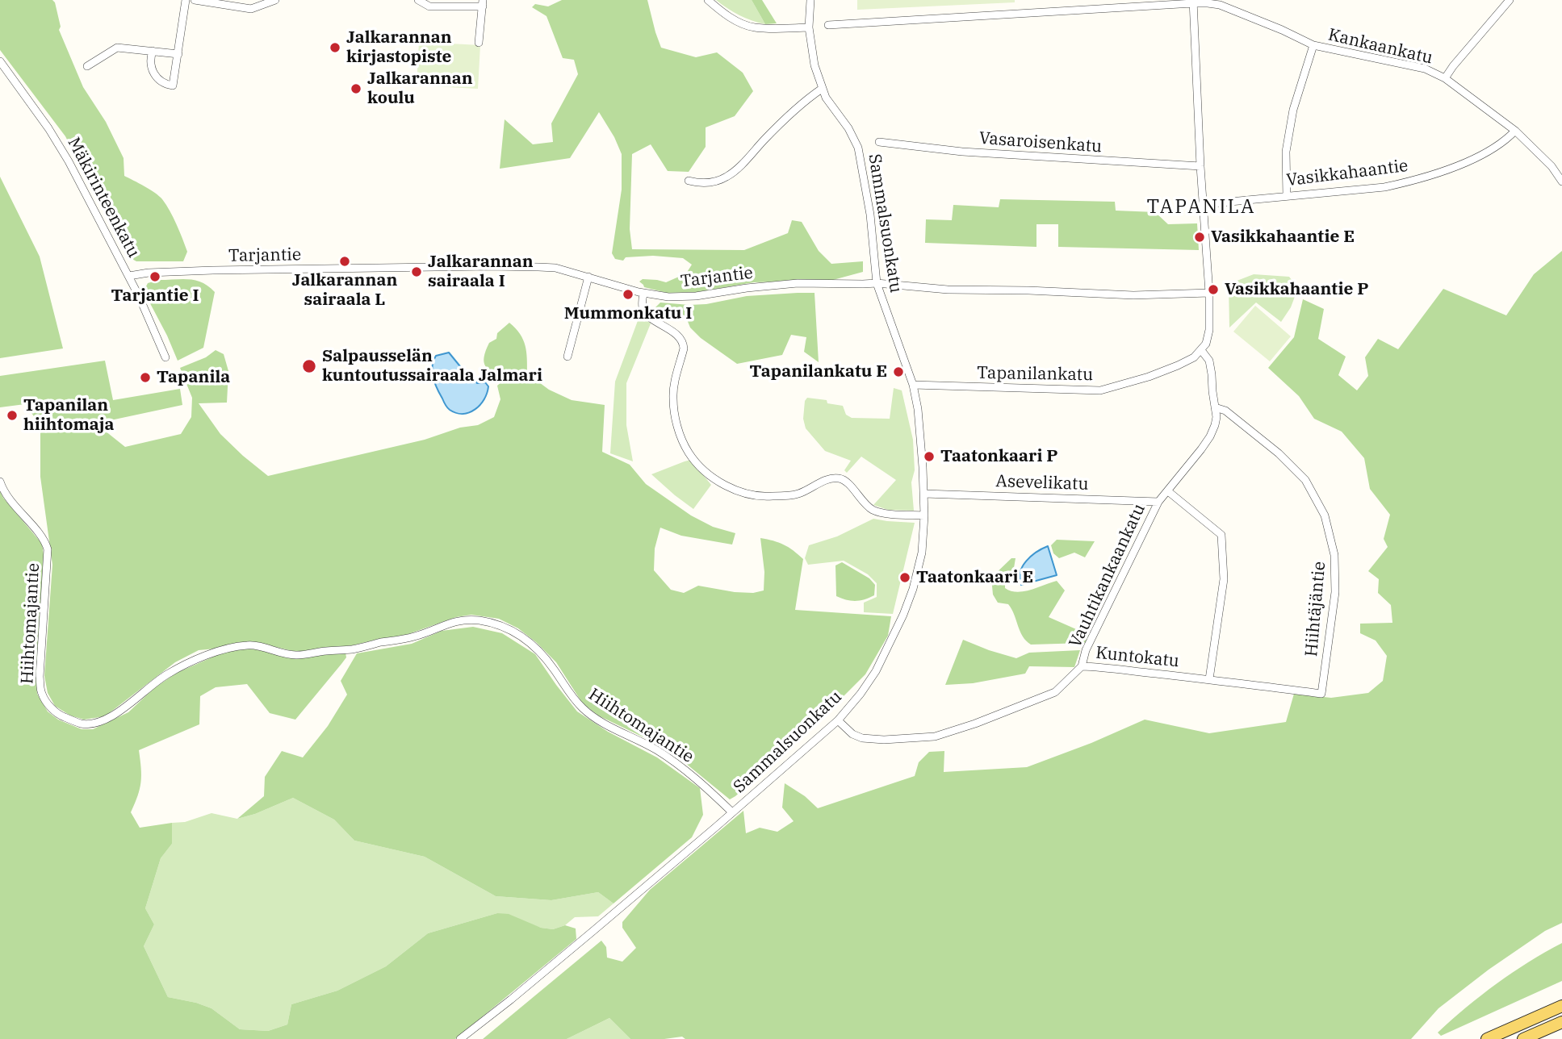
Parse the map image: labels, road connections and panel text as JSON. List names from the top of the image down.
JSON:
{
  "streets": {
    "street": [
      "Kankaankatu",
      "Vasaroisenkatu",
      "Vasikkahaantie",
      "Mäkirinteenkatu",
      "Sammalsuonkatu",
      "Tarjantie",
      "Tapanilankatu",
      "Asevelikatu",
      "Vauhtikankaankatu",
      "Hiihtäjäntie",
      "Hiihtomajantie",
      "Kuntokatu"
    ]
  },
  "crossings": [
    ["Kankaankatu", "Vasikkahaantie"],
    ["Mäkirinteenkatu", "Tarjantie"],
    ["Sammalsuonkatu", "Tarjantie"],
    ["Sammalsuonkatu", "Tapanilankatu"],
    ["Sammalsuonkatu", "Asevelikatu"],
    ["Sammalsuonkatu", "Hiihtomajantie"],
    ["Sammalsuonkatu", "Kuntokatu"],
    ["Tapanilankatu", "Vauhtikankaankatu"],
    ["Asevelikatu", "Vauhtikankaankatu"],
    ["Vauhtikankaankatu", "Hiihtäjäntie"],
    ["Vauhtikankaankatu", "Kuntokatu"],
    ["Hiihtäjäntie", "Kuntokatu"]
  ],
  "districts": ["TAPANILA"],
  "places": [
    "Jalkarannan kirjastopiste",
    "Jalkarannan koulu",
    "Vasikkahaantie E",
    "Jalkarannan sairaala L",
    "Jalkarannan sairaala I",
    "Tarjantie I",
    "Vasikkahaantie P",
    "Mummonkatu I",
    "Salpausselän kuntoutussairaala Jalmari",
    "Tapanilankatu E",
    "Tapanila",
    "Tapanilan hiihtomaja",
    "Taatonkaari P",
    "Taatonkaari E"
  ]
}
